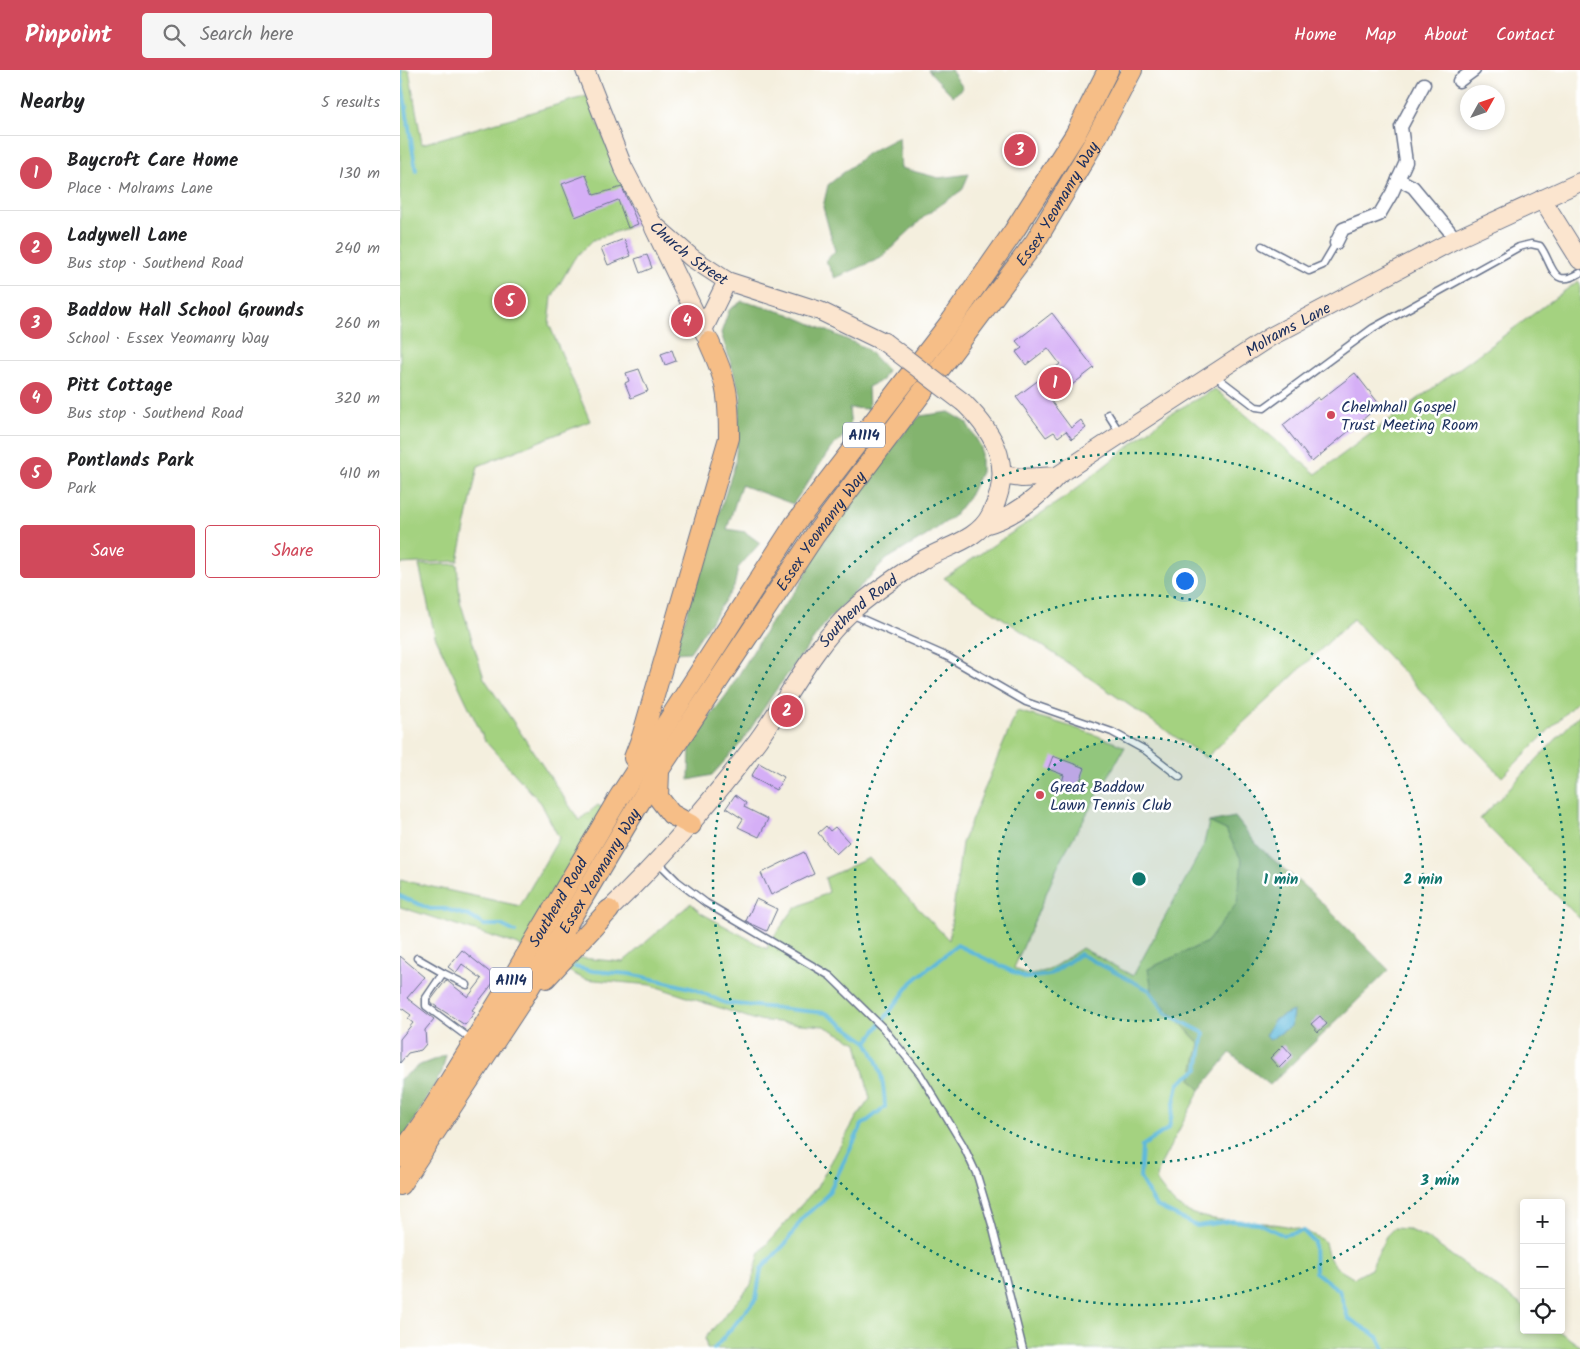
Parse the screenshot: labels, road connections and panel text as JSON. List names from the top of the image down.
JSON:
{
  "streets": {
    "main road": ["Essex Yeomanry Way", "A1114", "Southend Road"],
    "street": ["Church Street", "Molrams Lane"]
  },
  "crossings": [
    ["Essex Yeomanry Way", "A1114"],
    ["Essex Yeomanry Way", "Southend Road"],
    ["Church Street", "Southend Road"],
    ["Molrams Lane", "Southend Road"]
  ],
  "places": ["Chelmhall Gospel Trust Meeting Room", "Great Baddow Lawn Tennis Club"],
  "north": "top right",
  "page": {
    "header": "Pinpoint",
    "search": "Search here",
    "nav": [
      "Home",
      "Map",
      "About",
      "Contact"
    ],
    "heading": ["Nearby", "5 results"],
    "pins": [
      "3",
      "5",
      "4",
      "1",
      "2"
    ],
    "list": [
      {
        "mark": "1",
        "name": "Baycroft Care Home",
        "note": "Place · Molrams Lane",
        "value": "130 m"
      },
      {
        "mark": "2",
        "name": "Ladywell Lane",
        "note": "Bus stop · Southend Road",
        "value": "240 m"
      },
      {
        "mark": "3",
        "name": "Baddow Hall School Grounds",
        "note": "School · Essex Yeomanry Way",
        "value": "260 m"
      },
      {
        "mark": "4",
        "name": "Pitt Cottage",
        "note": "Bus stop · Southend Road",
        "value": "320 m"
      },
      {
        "mark": "5",
        "name": "Pontlands Park",
        "note": "Park",
        "value": "410 m"
      }
    ],
    "buttons": ["Save", "Share"],
    "map_buttons": ["+", "−"]
  },
  "rings": ["1 min", "2 min", "3 min"]
}
